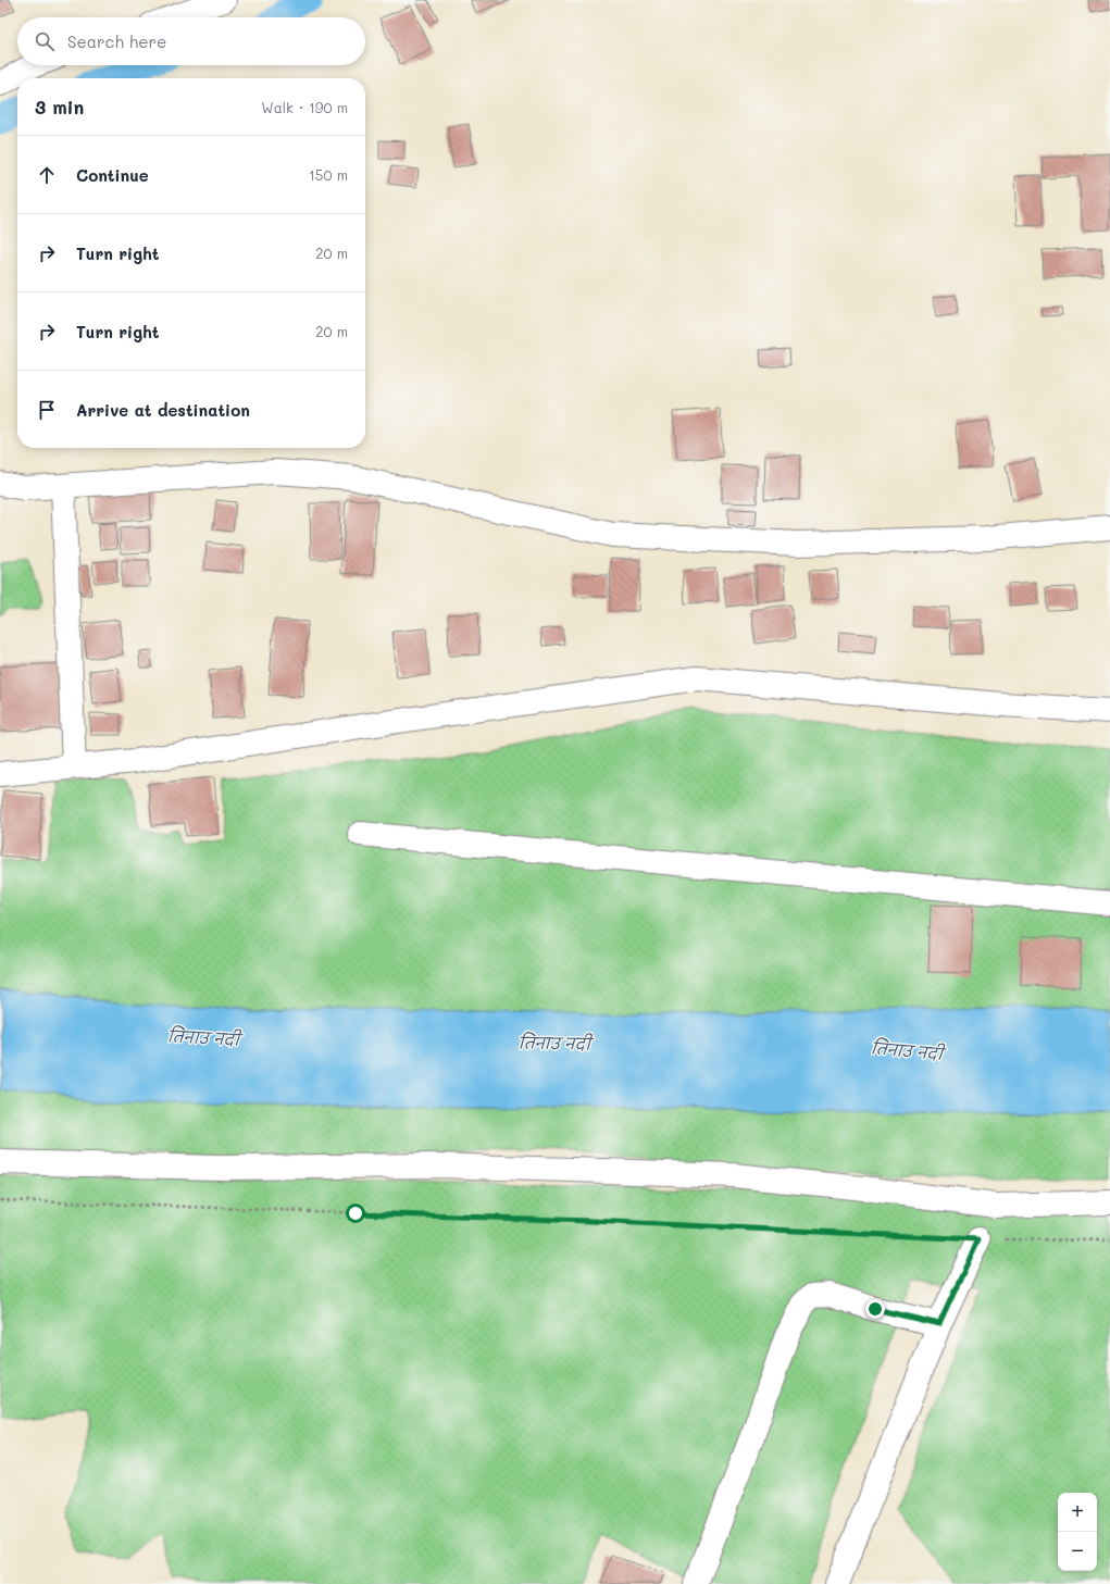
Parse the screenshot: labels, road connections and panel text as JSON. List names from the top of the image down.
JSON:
{
  "water": ["तिनाउ नदी"],
  "page": {
    "search": "Search here",
    "heading": ["3 min", "Walk · 190 m"],
    "list": [
      ["Continue", "150 m"],
      ["Turn right", "20 m"],
      ["Turn right", "20 m"],
      "Arrive at destination"
    ],
    "map_buttons": ["+", "−"]
  }
}
